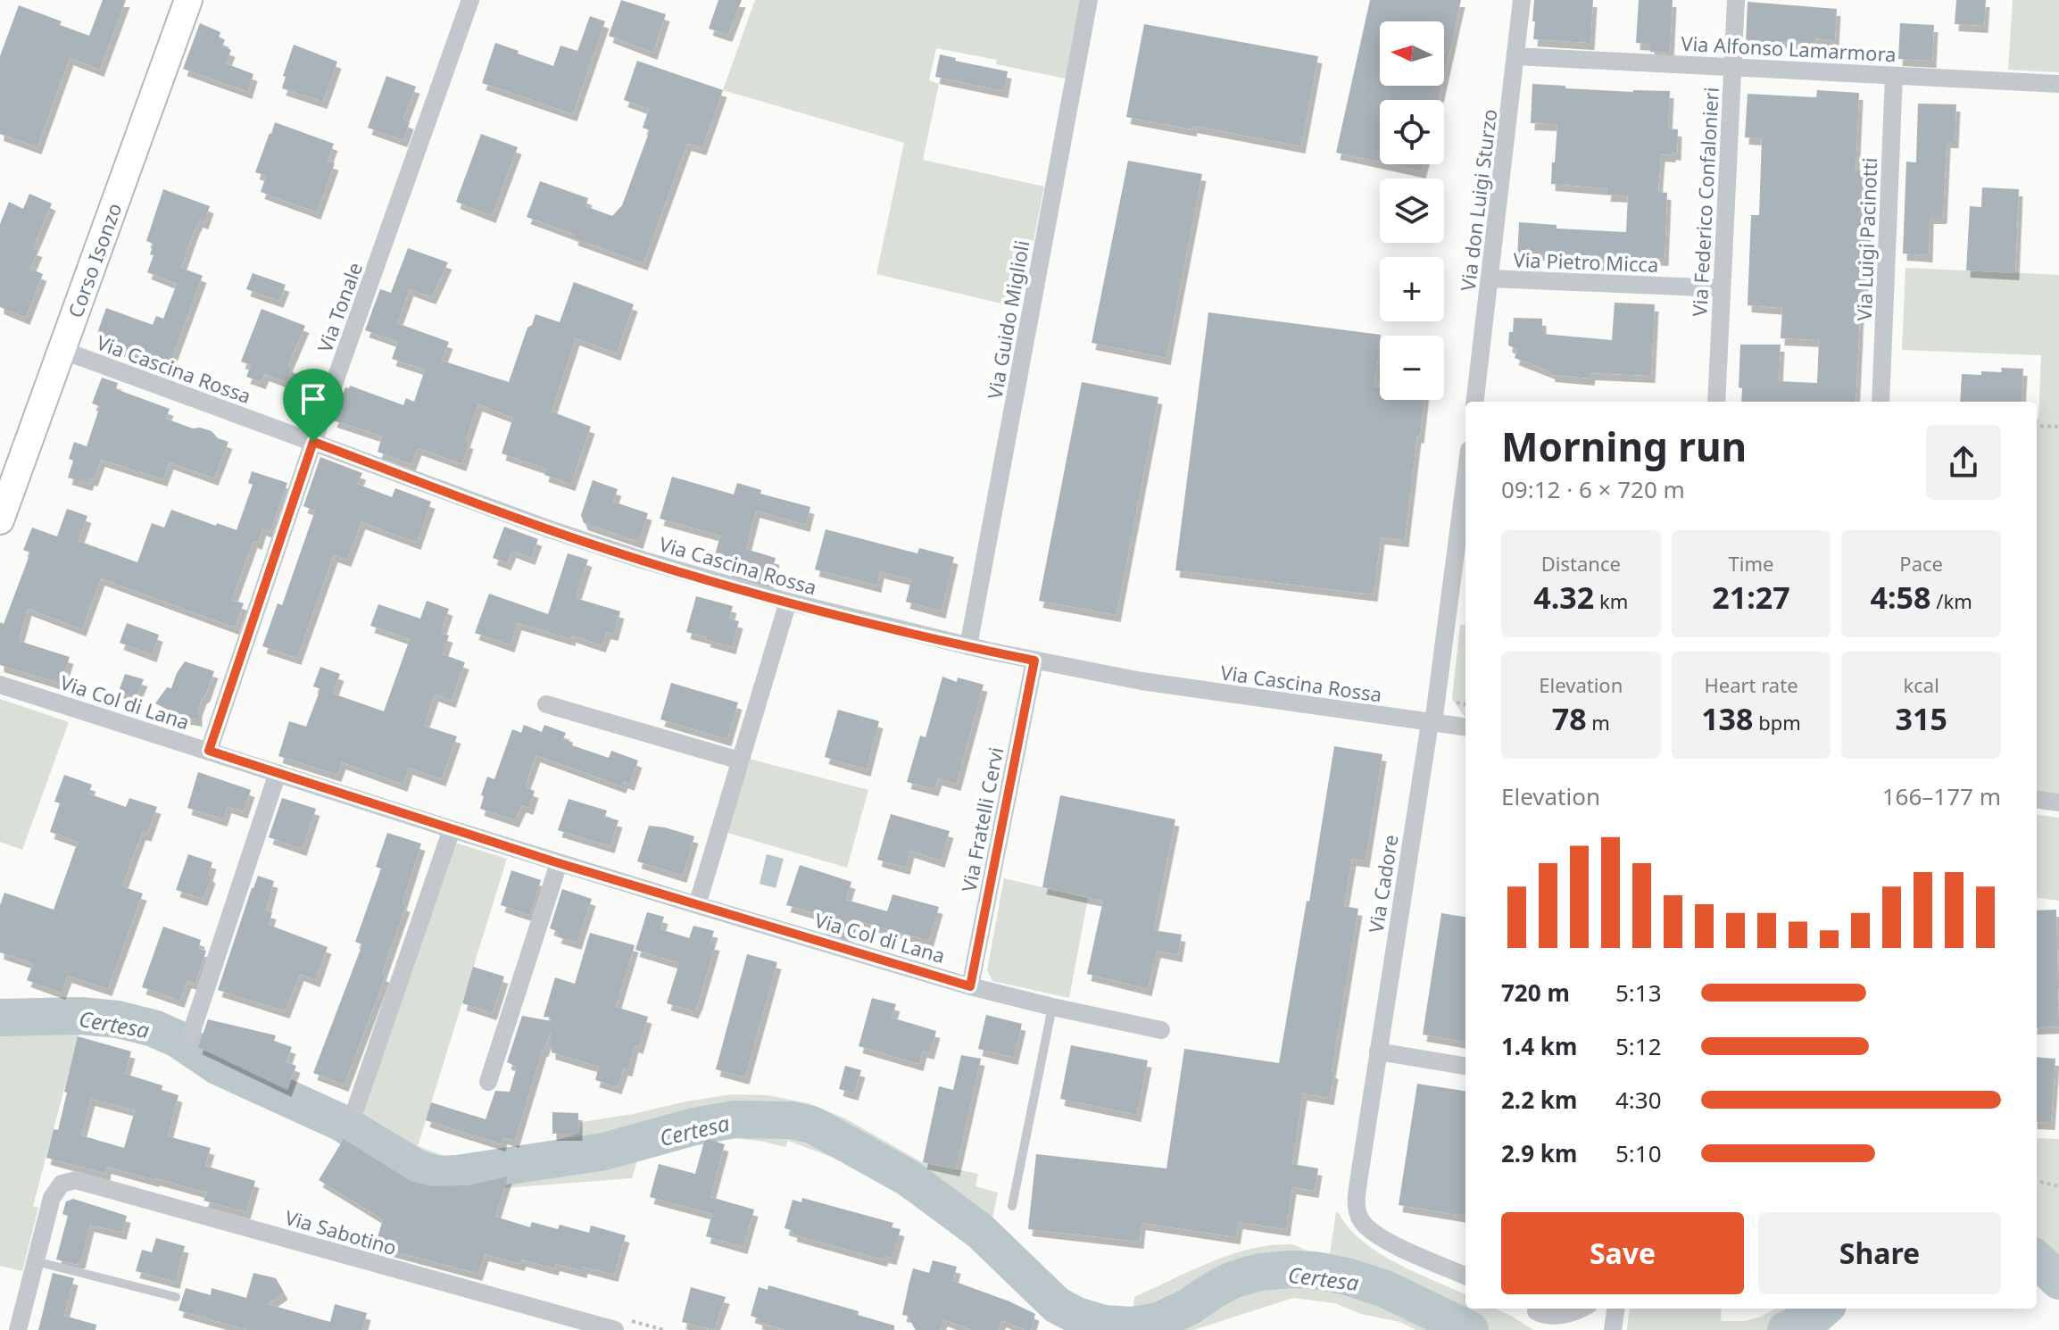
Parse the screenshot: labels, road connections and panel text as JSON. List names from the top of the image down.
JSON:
{
  "streets": {
    "street": [
      "Via Alfonso Lamarmora",
      "Via don Luigi Sturzo",
      "Via Federico Confalonieri",
      "Via Luigi Pacinotti",
      "Corso Isonzo",
      "Via Pietro Micca",
      "Via Tonale",
      "Via Guido Miglioli",
      "Via Cascina Rossa",
      "Via Col di Lana",
      "Via Fratelli Cervi",
      "Via Cadore",
      "Via Sabotino"
    ]
  },
  "crossings": [
    ["Via Alfonso Lamarmora", "Via don Luigi Sturzo"],
    ["Via Alfonso Lamarmora", "Via Federico Confalonieri"],
    ["Via Alfonso Lamarmora", "Via Luigi Pacinotti"],
    ["Via don Luigi Sturzo", "Via Pietro Micca"],
    ["Via Federico Confalonieri", "Via Pietro Micca"],
    ["Corso Isonzo", "Via Cascina Rossa"],
    ["Via Tonale", "Via Cascina Rossa"],
    ["Via Tonale", "Via Col di Lana"],
    ["Via Guido Miglioli", "Via Cascina Rossa"],
    ["Via Cascina Rossa", "Via Fratelli Cervi"],
    ["Via Cascina Rossa", "Via Cadore"],
    ["Via Col di Lana", "Via Fratelli Cervi"]
  ],
  "water": ["Certesa"],
  "north": "left",
  "page": {
    "map_buttons": ["+", "−"],
    "heading": ["Morning run", "09:12 · 6 × 720 m"],
    "stats": [
      ["Distance", "4.32 km"],
      ["Time", "21:27"],
      ["Pace", "4:58 /km"],
      ["Elevation", "78 m"],
      ["Heart rate", "138 bpm"],
      ["kcal", "315"]
    ],
    "chart": ["Elevation", "166–177 m"],
    "list": [
      {
        "name": "720 m",
        "note": "5:13"
      },
      {
        "name": "1.4 km",
        "note": "5:12"
      },
      {
        "name": "2.2 km",
        "note": "4:30"
      },
      {
        "name": "2.9 km",
        "note": "5:10"
      }
    ],
    "buttons": ["Save", "Share"]
  }
}
